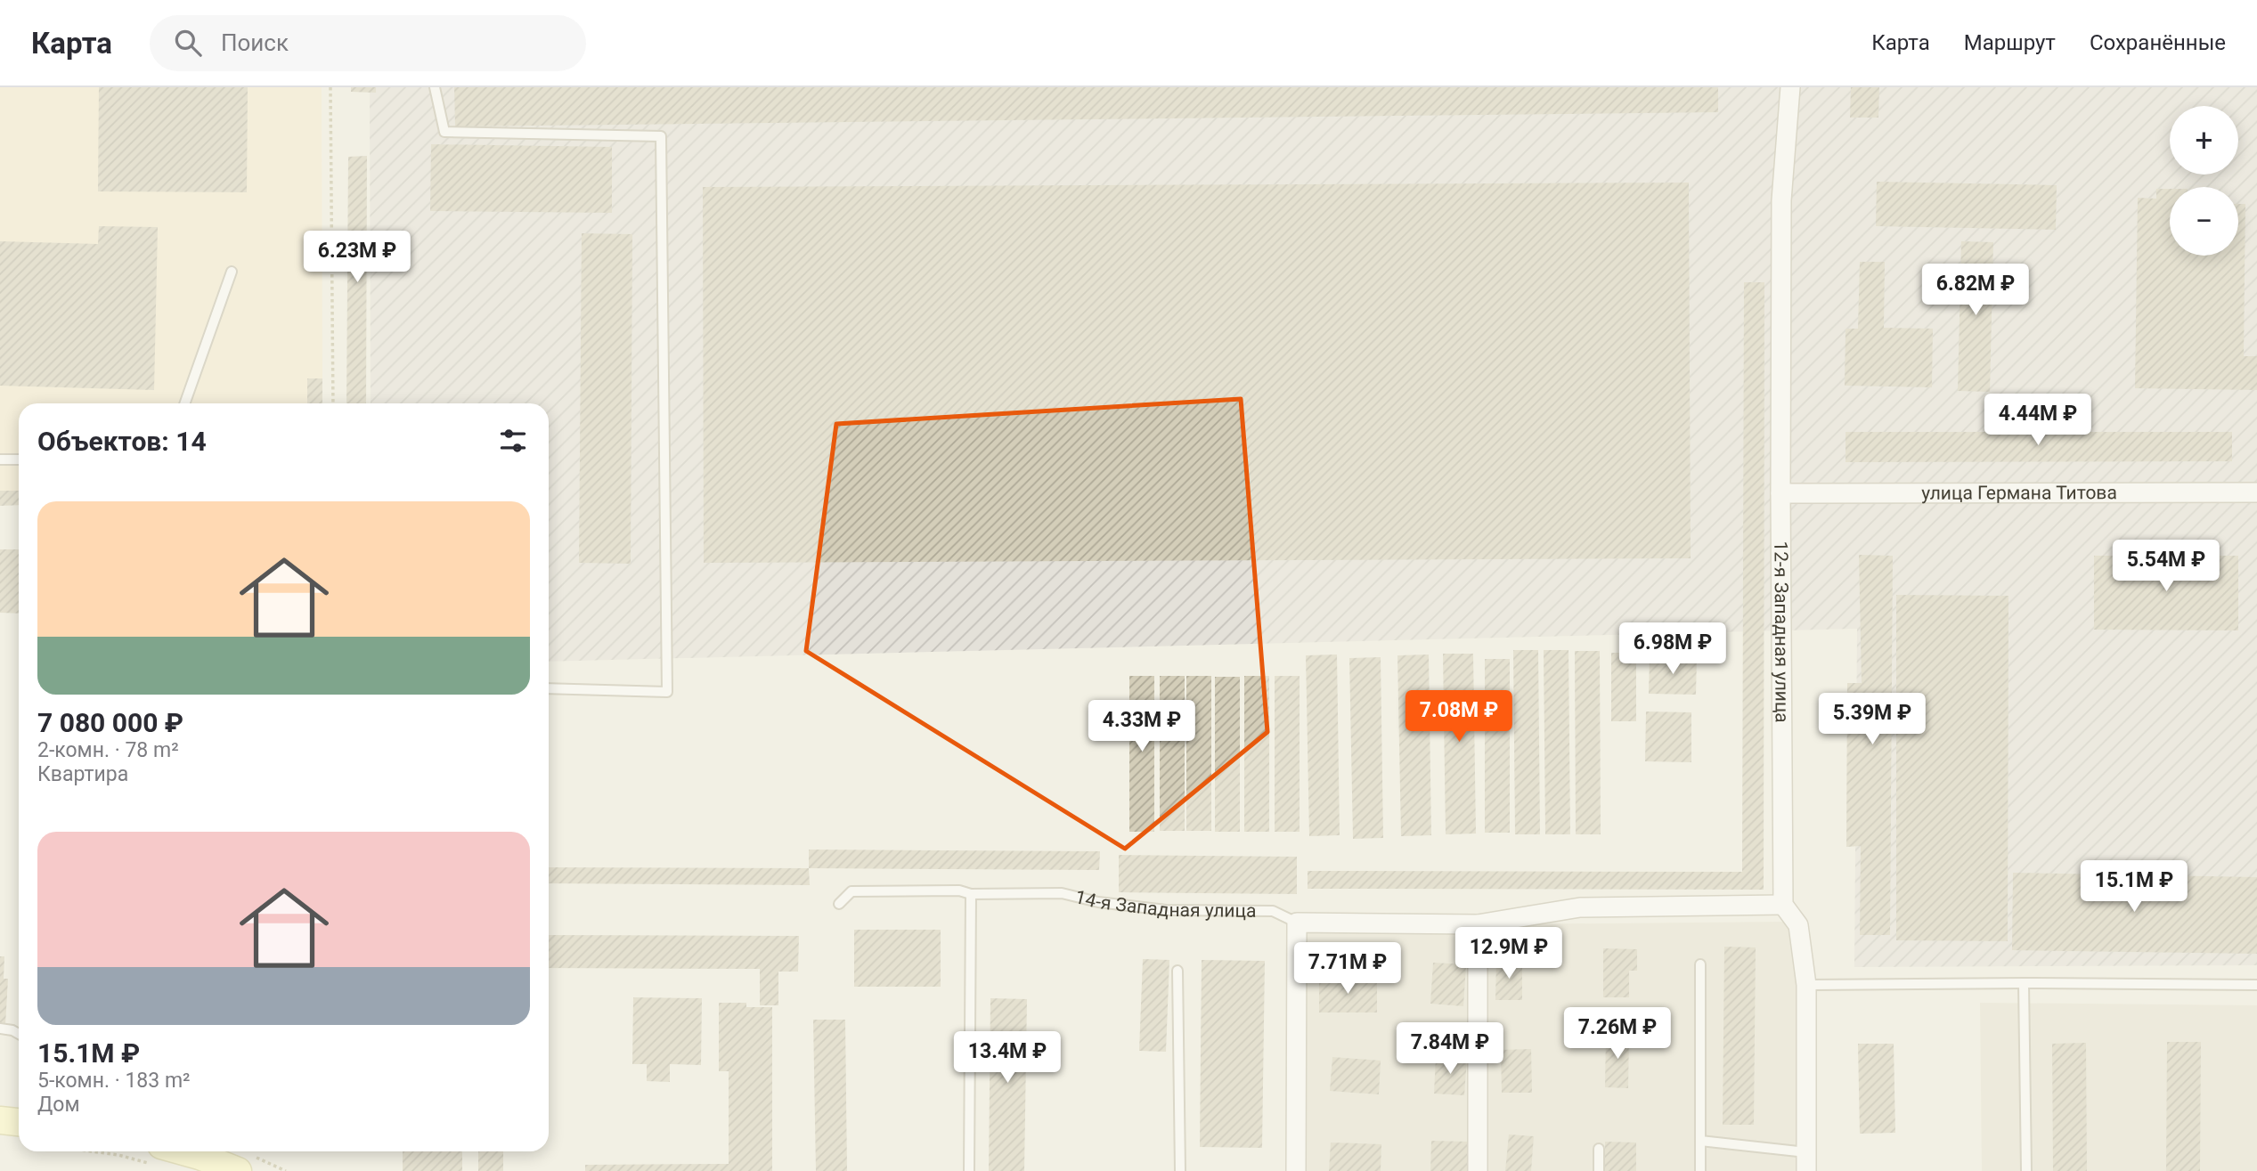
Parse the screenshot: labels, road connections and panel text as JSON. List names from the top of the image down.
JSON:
{
  "streets": {
    "street": ["улица Германа Титова", "12-я Западная улица"],
    "lane": ["14-я Западная улица"]
  },
  "crossings": [
    ["улица Германа Титова", "12-я Западная улица"]
  ],
  "page": {
    "header": "Карта",
    "search": "Поиск",
    "nav": ["Карта", "Маршрут", "Сохранённые"],
    "map_buttons": ["+", "−"],
    "price": [
      "6.23M ₽",
      "6.82M ₽",
      "4.44M ₽",
      "5.54M ₽",
      "6.98M ₽",
      "7.08M ₽",
      "5.39M ₽",
      "4.33M ₽",
      "15.1M ₽",
      "12.9M ₽",
      "7.71M ₽",
      "7.26M ₽",
      "7.84M ₽",
      "13.4M ₽"
    ],
    "heading": "Объектов: 14",
    "list": [
      {
        "name": "7 080 000 ₽",
        "note": "2-комн. · 78 m² · Квартира"
      },
      {
        "name": "15.1M ₽",
        "note": "5-комн. · 183 m² · Дом"
      }
    ]
  }
}
